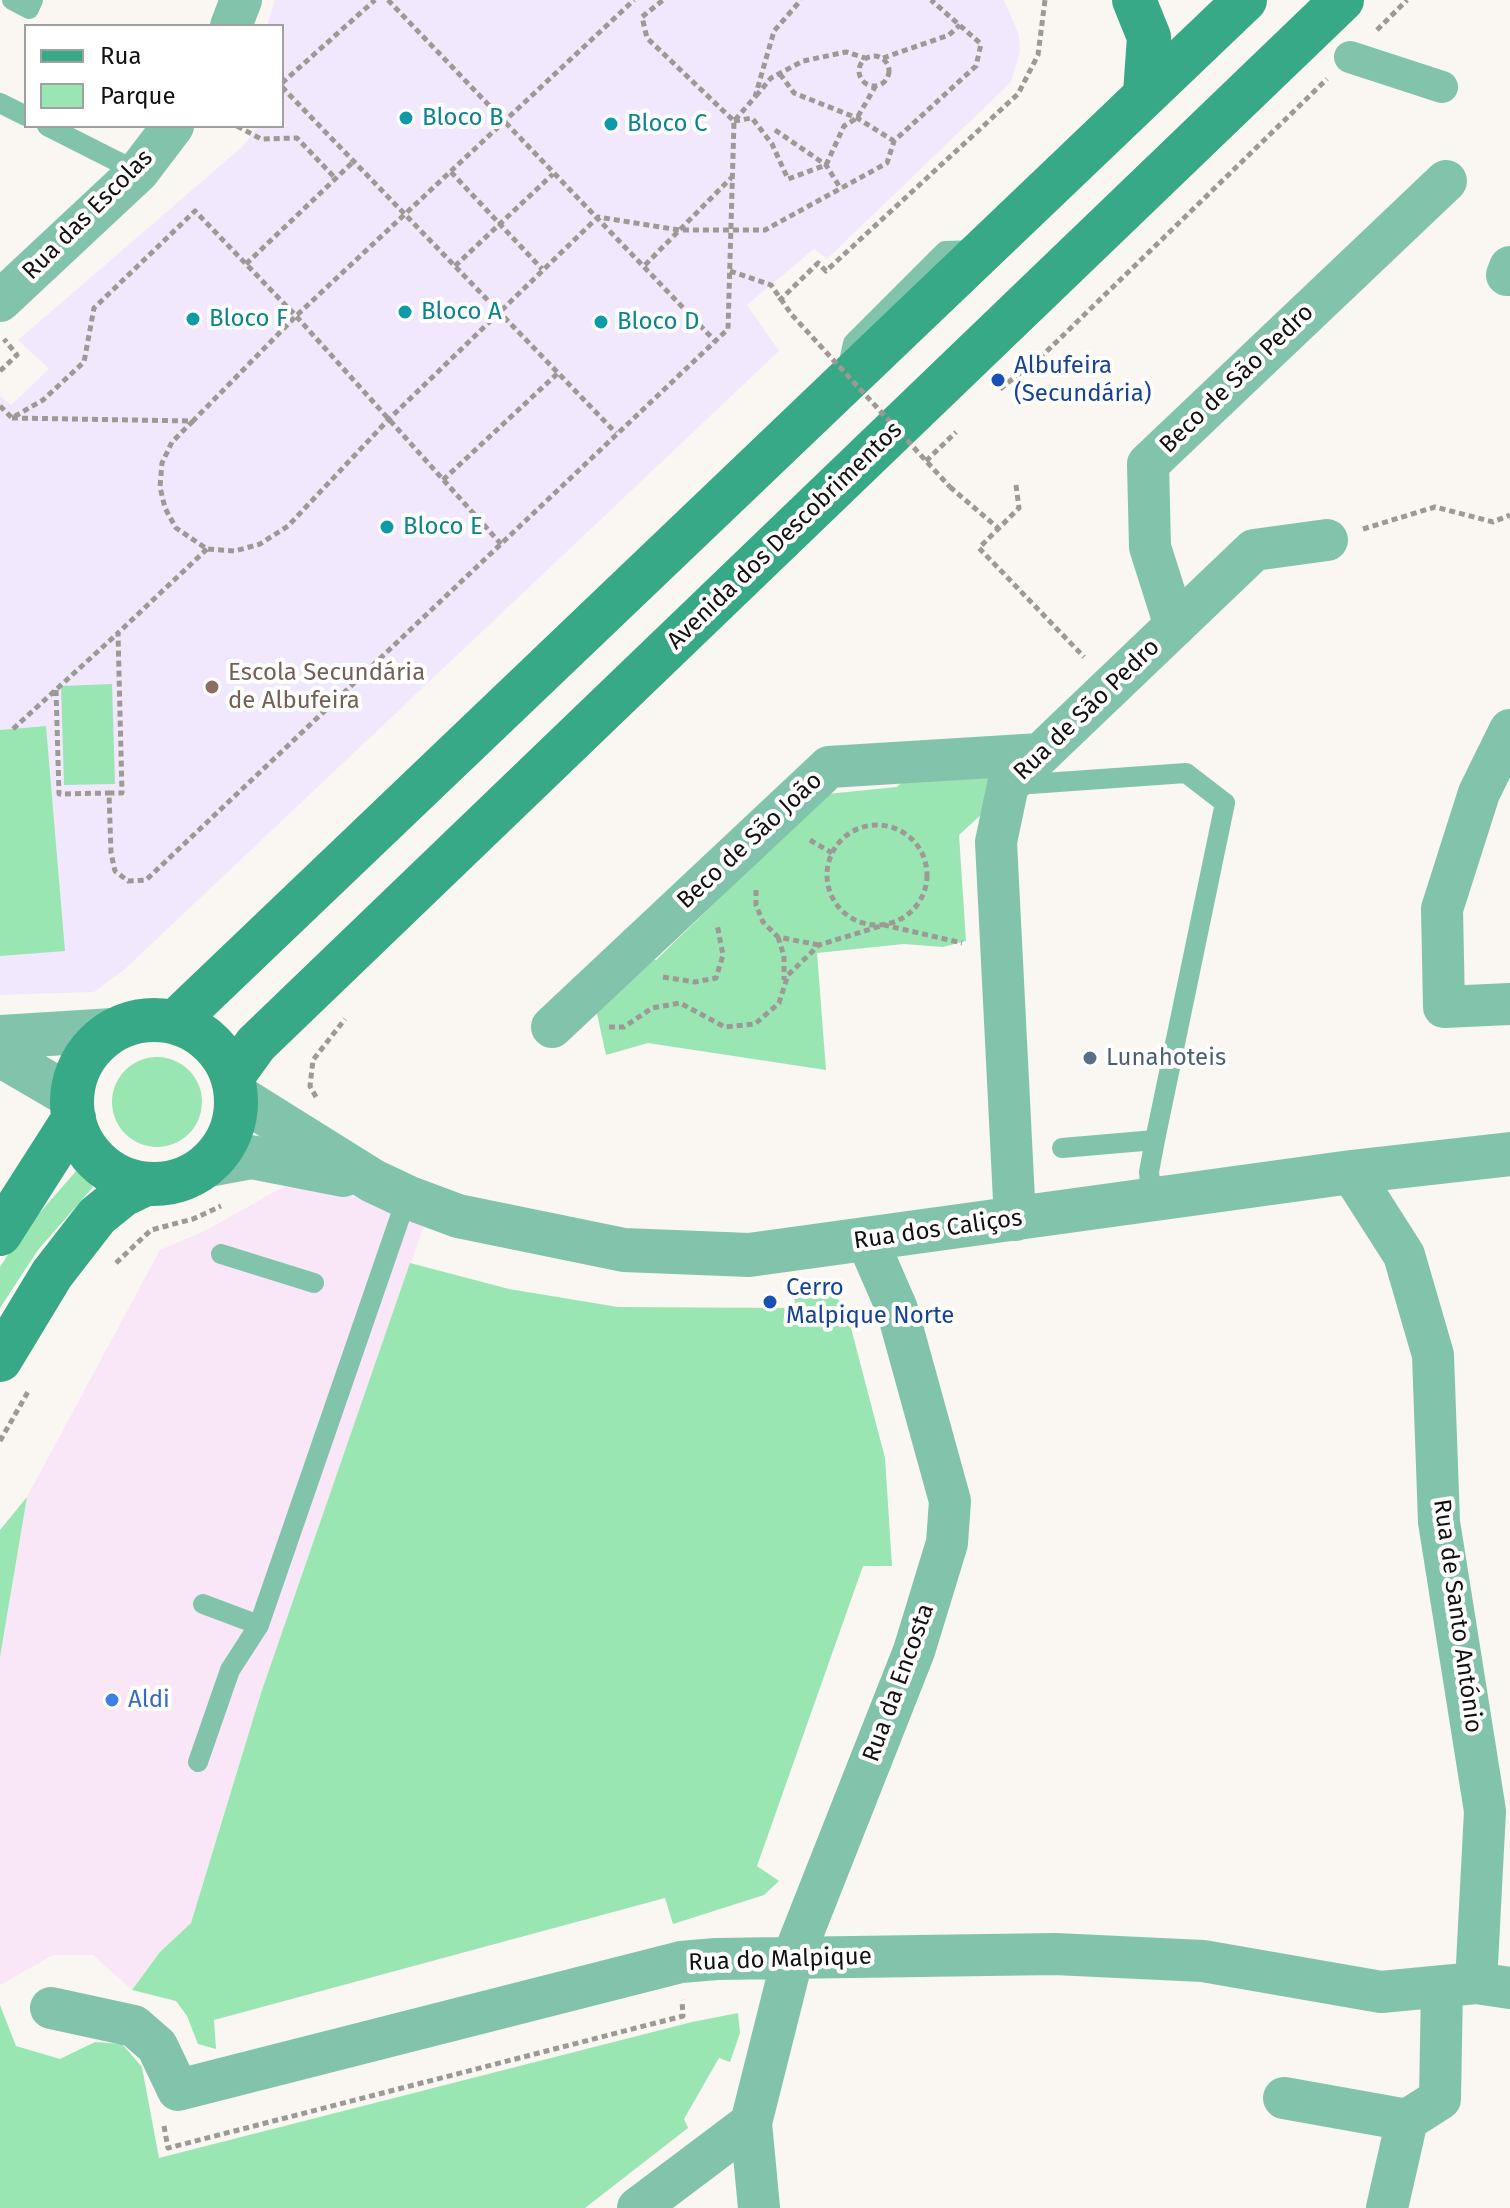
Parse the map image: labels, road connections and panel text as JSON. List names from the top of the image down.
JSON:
{
  "streets": {
    "main road": ["Avenida dos Descobrimentos"],
    "street": [
      "Rua das Escolas",
      "Beco de São Pedro",
      "Rua de São Pedro",
      "Beco de São João",
      "Rua dos Caliços",
      "Rua de Santo António",
      "Rua da Encosta",
      "Rua do Malpique"
    ]
  },
  "crossings": [
    ["Beco de São Pedro", "Rua de São Pedro"],
    ["Avenida dos Descobrimentos", "Rua dos Caliços"],
    ["Rua de São Pedro", "Beco de São João"],
    ["Rua de São Pedro", "Rua dos Caliços"],
    ["Rua dos Caliços", "Rua de Santo António"],
    ["Rua dos Caliços", "Rua da Encosta"],
    ["Rua de Santo António", "Rua do Malpique"],
    ["Rua da Encosta", "Rua do Malpique"]
  ],
  "places": [
    "Bloco B",
    "Bloco C",
    "Bloco A",
    "Bloco F",
    "Bloco D",
    "Albufeira (Secundária)",
    "Bloco E",
    "Escola Secundária de Albufeira",
    "Lunahoteis",
    "Cerro Malpique Norte",
    "Aldi"
  ],
  "legend": ["Rua", "Parque"]
}
